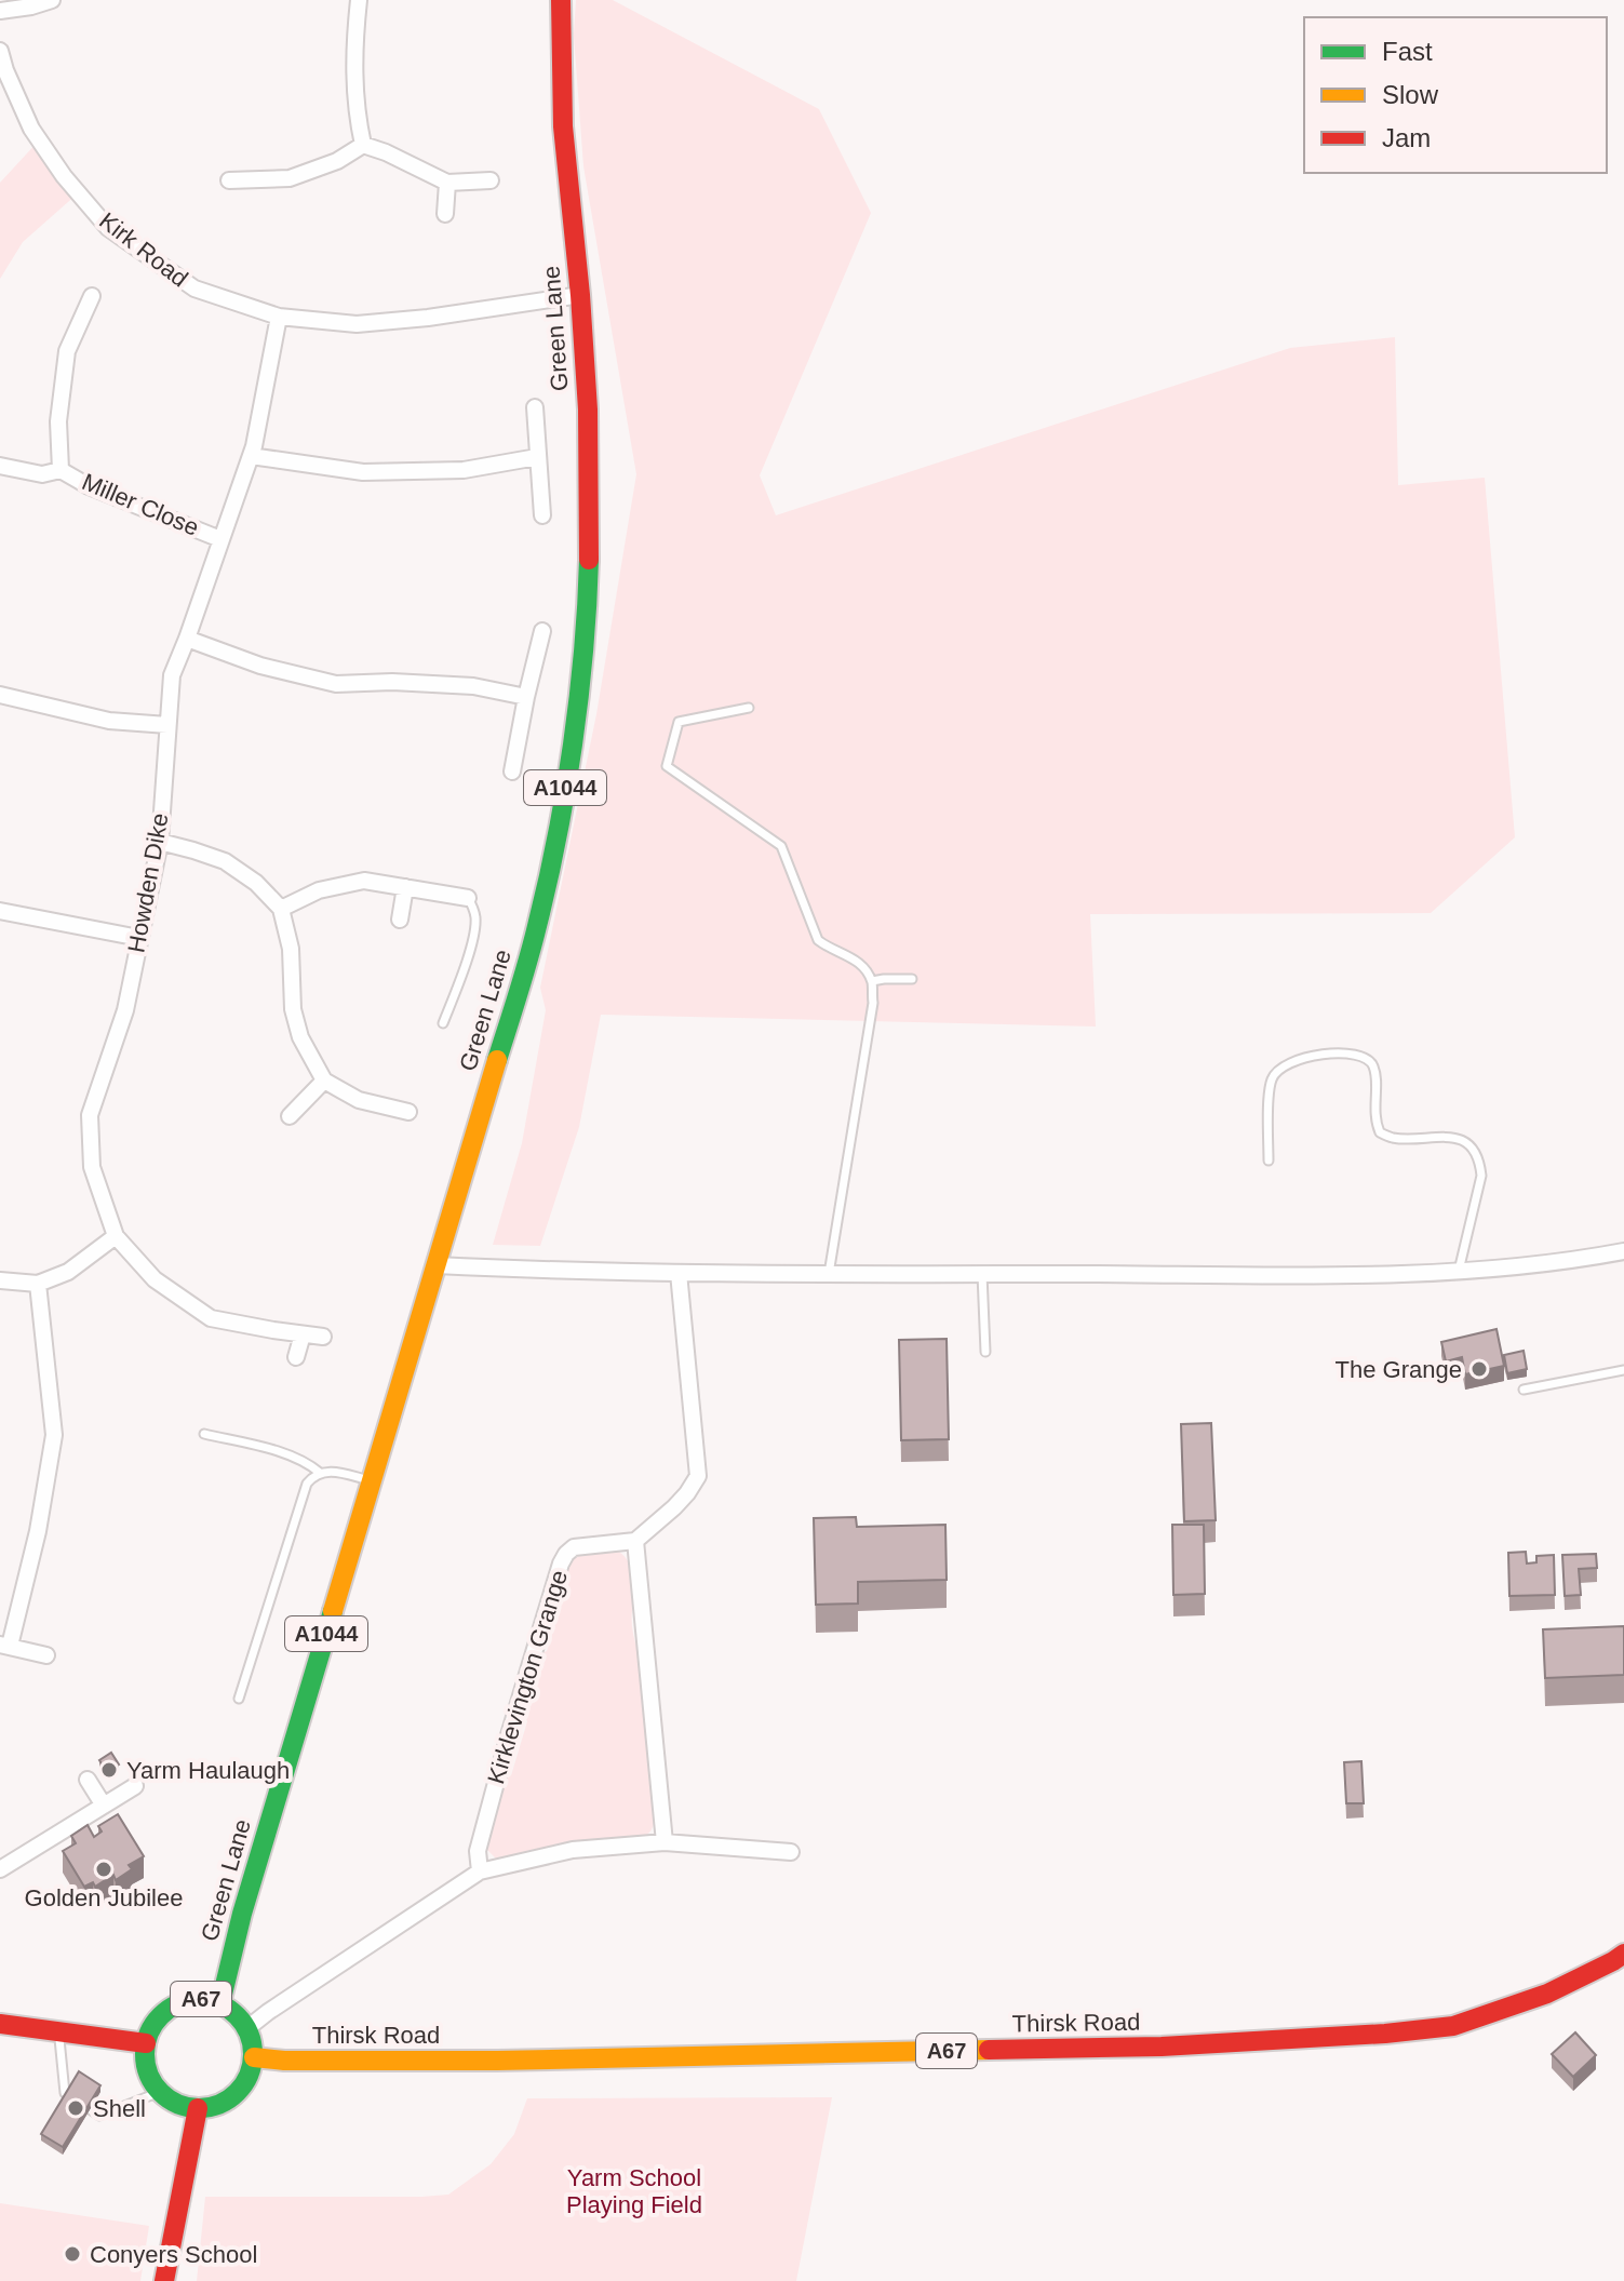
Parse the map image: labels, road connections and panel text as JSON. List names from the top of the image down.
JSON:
{
  "streets": {
    "main road": [
      "Green Lane",
      "A1044",
      "A67",
      "Thirsk Road"
    ],
    "street": [
      "Kirk Road",
      "Miller Close",
      "Howden Dike",
      "Kirklevington Grange"
    ]
  },
  "crossings": [
    ["Kirk Road", "Green Lane"],
    ["Kirk Road", "Howden Dike"],
    ["Green Lane", "A67"],
    ["Green Lane", "Thirsk Road"],
    ["Miller Close", "Howden Dike"],
    ["A67", "Thirsk Road"]
  ],
  "parks": ["Yarm School Playing Field"],
  "places": [
    "The Grange",
    "Yarm Haulaugh",
    "Golden Jubilee",
    "Shell",
    "Conyers School"
  ],
  "legend": ["Fast", "Slow", "Jam"]
}
